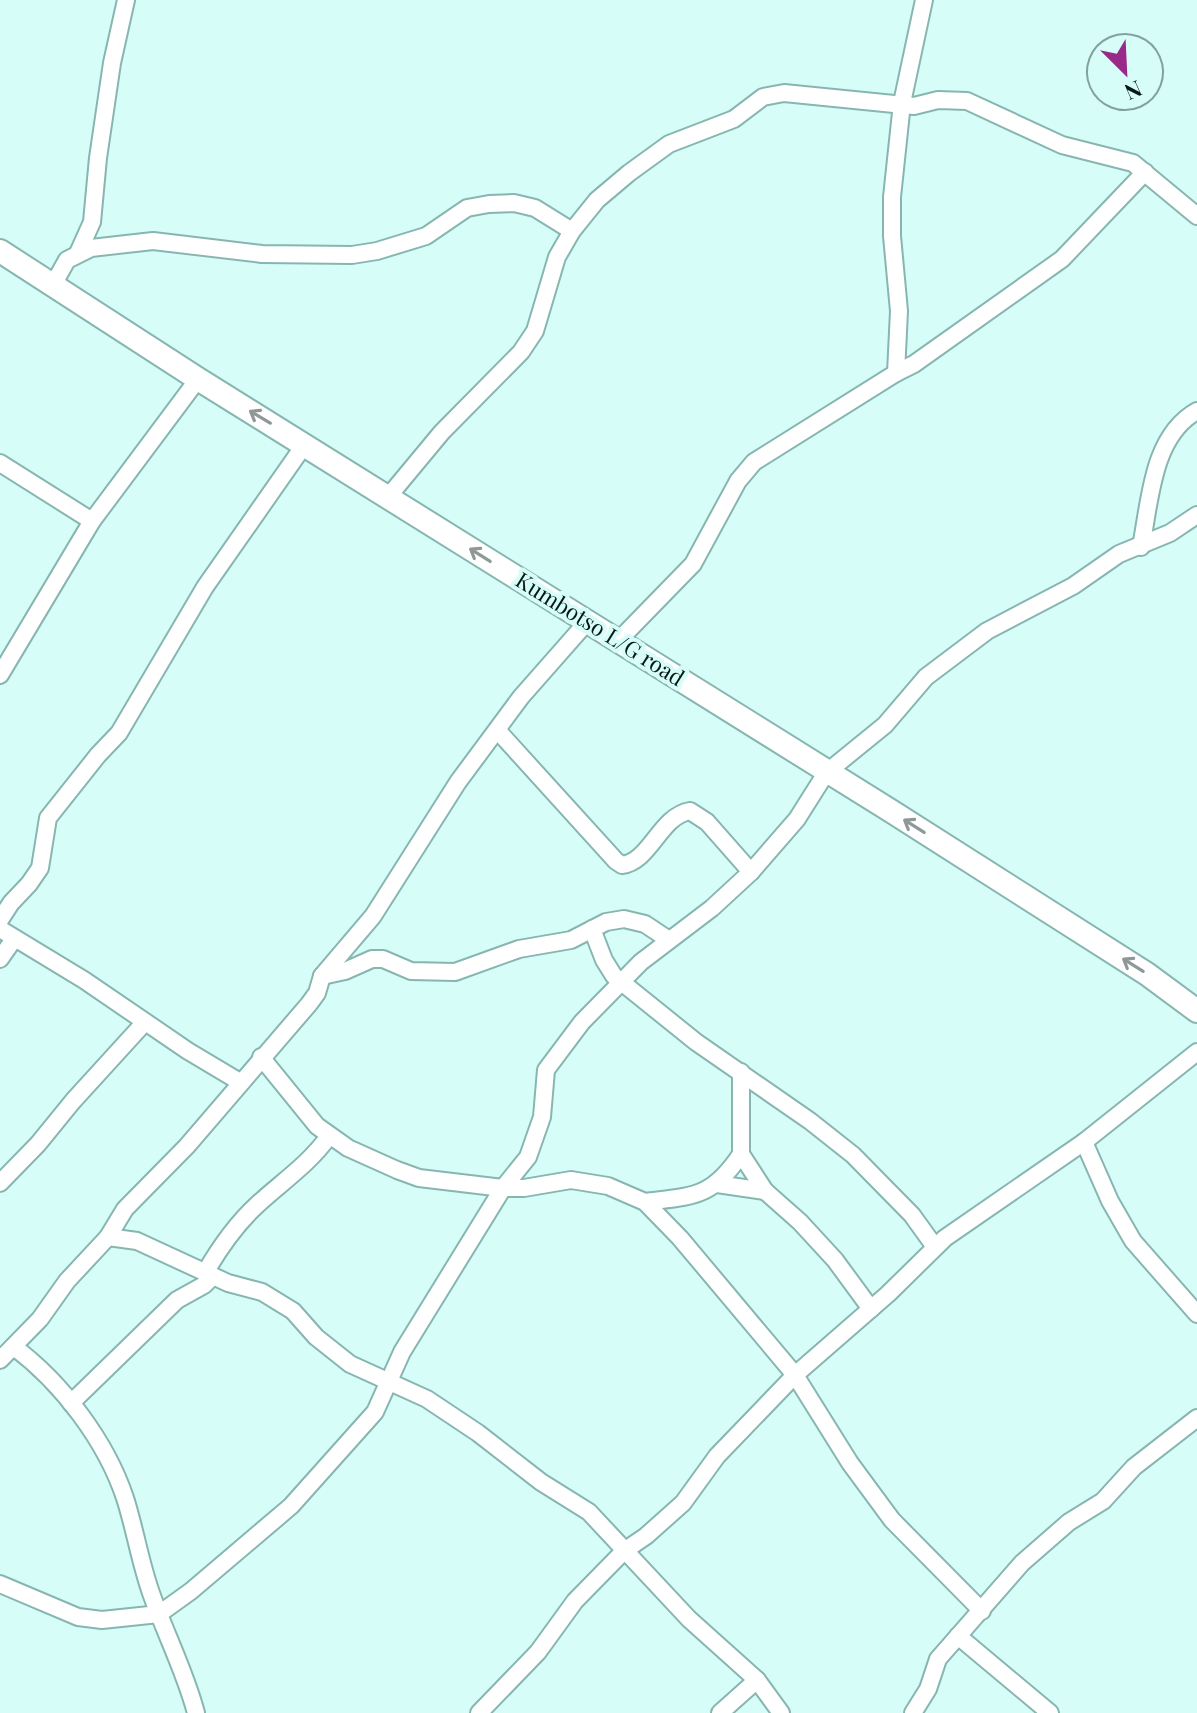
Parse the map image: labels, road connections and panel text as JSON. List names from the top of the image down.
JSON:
{
  "streets": {
    "main road": ["Kumbotso L/G road"]
  },
  "one_way": ["Kumbotso L/G road"],
  "north": "bottom right"
}
